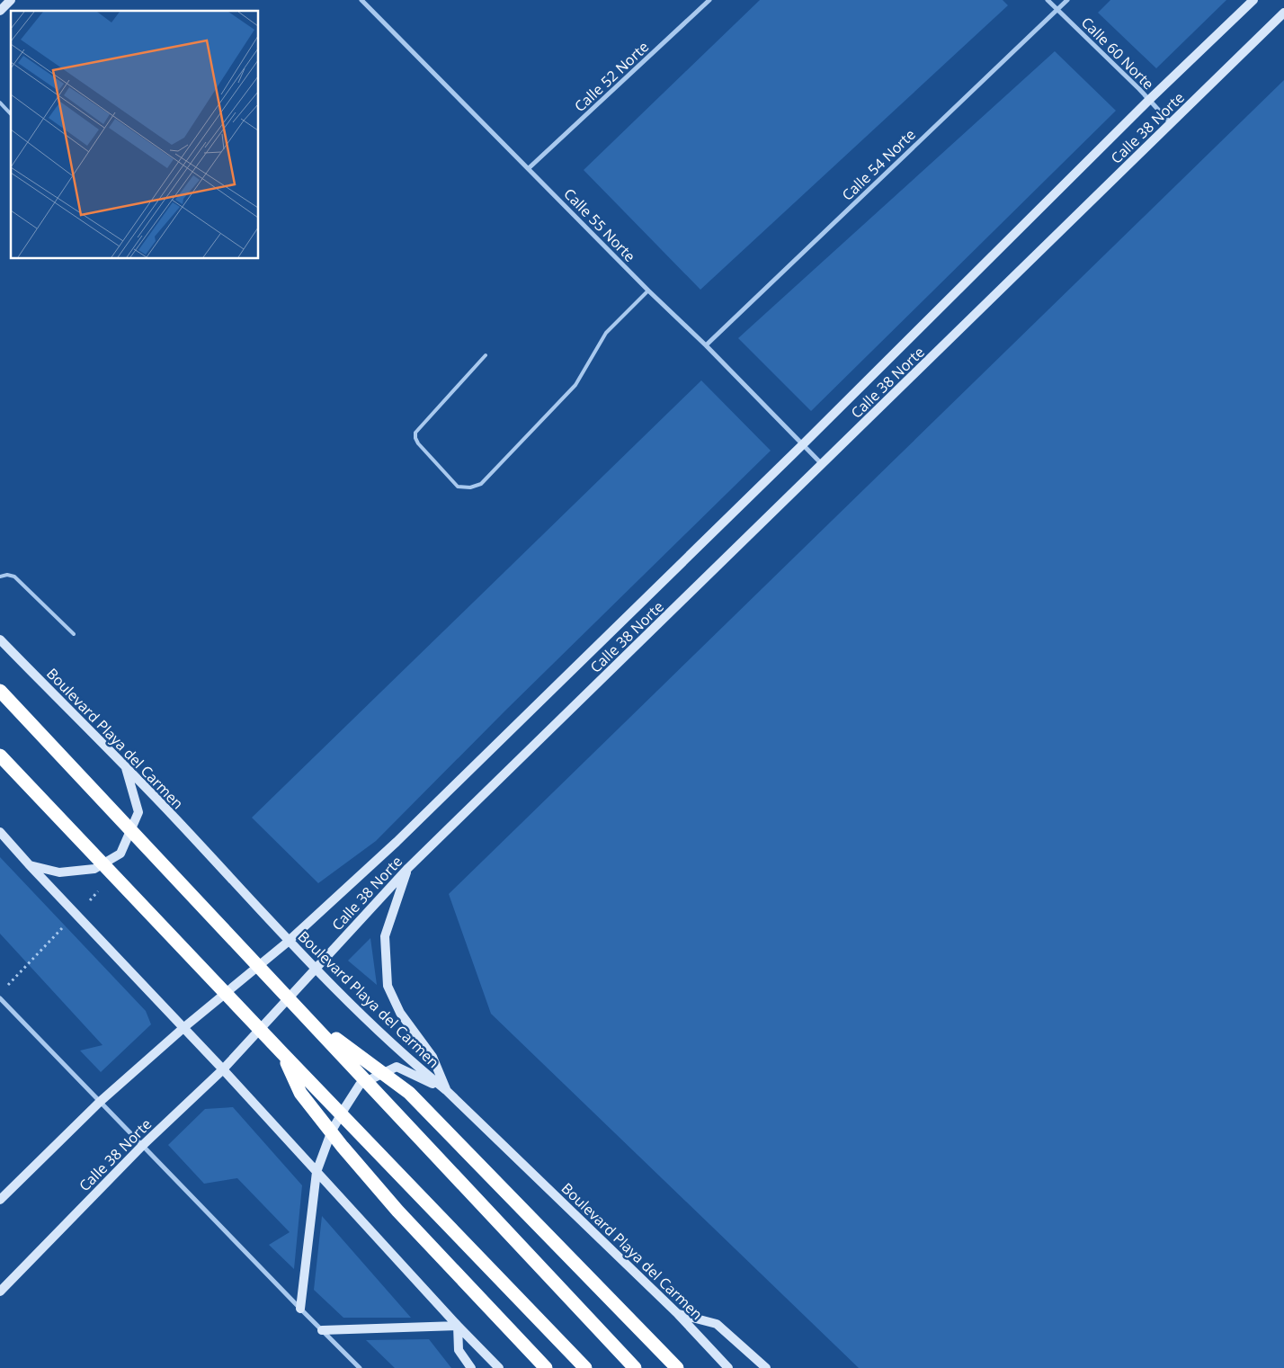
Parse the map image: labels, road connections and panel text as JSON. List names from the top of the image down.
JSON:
{
  "streets": {
    "main road": ["Calle 38 Norte", "Boulevard Playa del Carmen"],
    "street": [
      "Calle 60 Norte",
      "Calle 52 Norte",
      "Calle 54 Norte",
      "Calle 55 Norte"
    ]
  },
  "crossings": [
    ["Calle 60 Norte", "Calle 38 Norte"],
    ["Calle 60 Norte", "Calle 54 Norte"],
    ["Calle 52 Norte", "Calle 55 Norte"],
    ["Calle 38 Norte", "Calle 55 Norte"],
    ["Calle 38 Norte", "Boulevard Playa del Carmen"],
    ["Calle 54 Norte", "Calle 55 Norte"]
  ]
}
